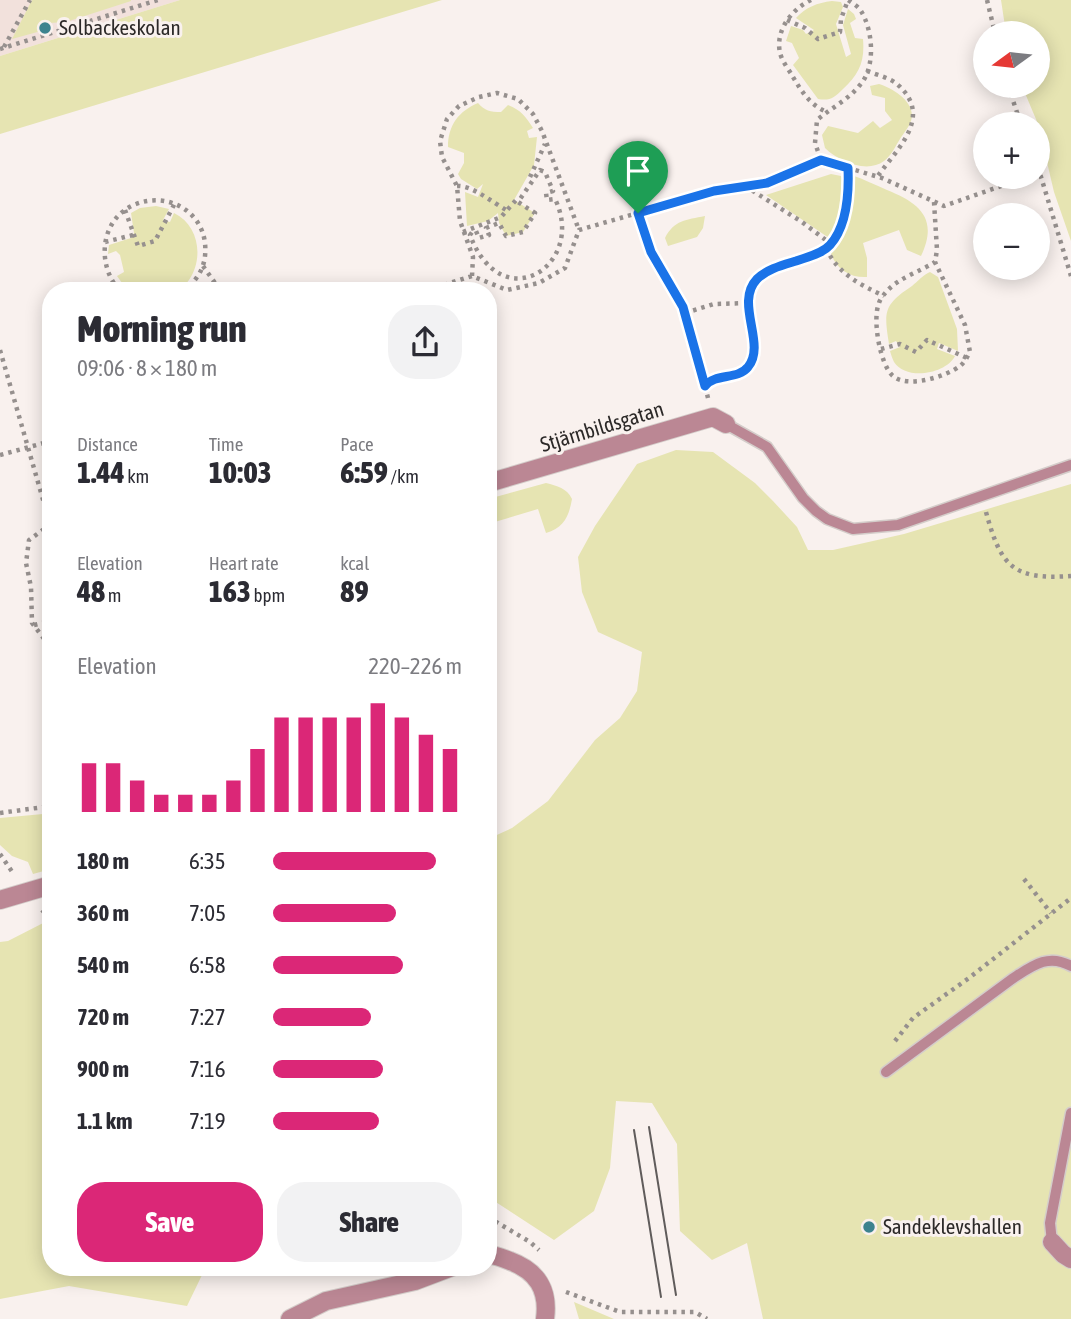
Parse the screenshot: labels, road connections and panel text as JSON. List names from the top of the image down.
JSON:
{
  "streets": {
    "street": ["Stjärnbildsgatan"]
  },
  "places": ["Solbackeskolan", "Sandeklevshallen"],
  "north": "left",
  "page": {
    "map_buttons": ["+", "−"],
    "heading": ["Morning run", "09:06 · 8 × 180 m"],
    "stats": [
      ["Distance", "1.44 km"],
      ["Time", "10:03"],
      ["Pace", "6:59 /km"],
      ["Elevation", "48 m"],
      ["Heart rate", "163 bpm"],
      ["kcal", "89"]
    ],
    "chart": ["Elevation", "220–226 m"],
    "list": [
      {
        "name": "180 m",
        "note": "6:35"
      },
      {
        "name": "360 m",
        "note": "7:05"
      },
      {
        "name": "540 m",
        "note": "6:58"
      },
      {
        "name": "720 m",
        "note": "7:27"
      },
      {
        "name": "900 m",
        "note": "7:16"
      },
      {
        "name": "1.1 km",
        "note": "7:19"
      }
    ],
    "buttons": ["Save", "Share"]
  }
}
